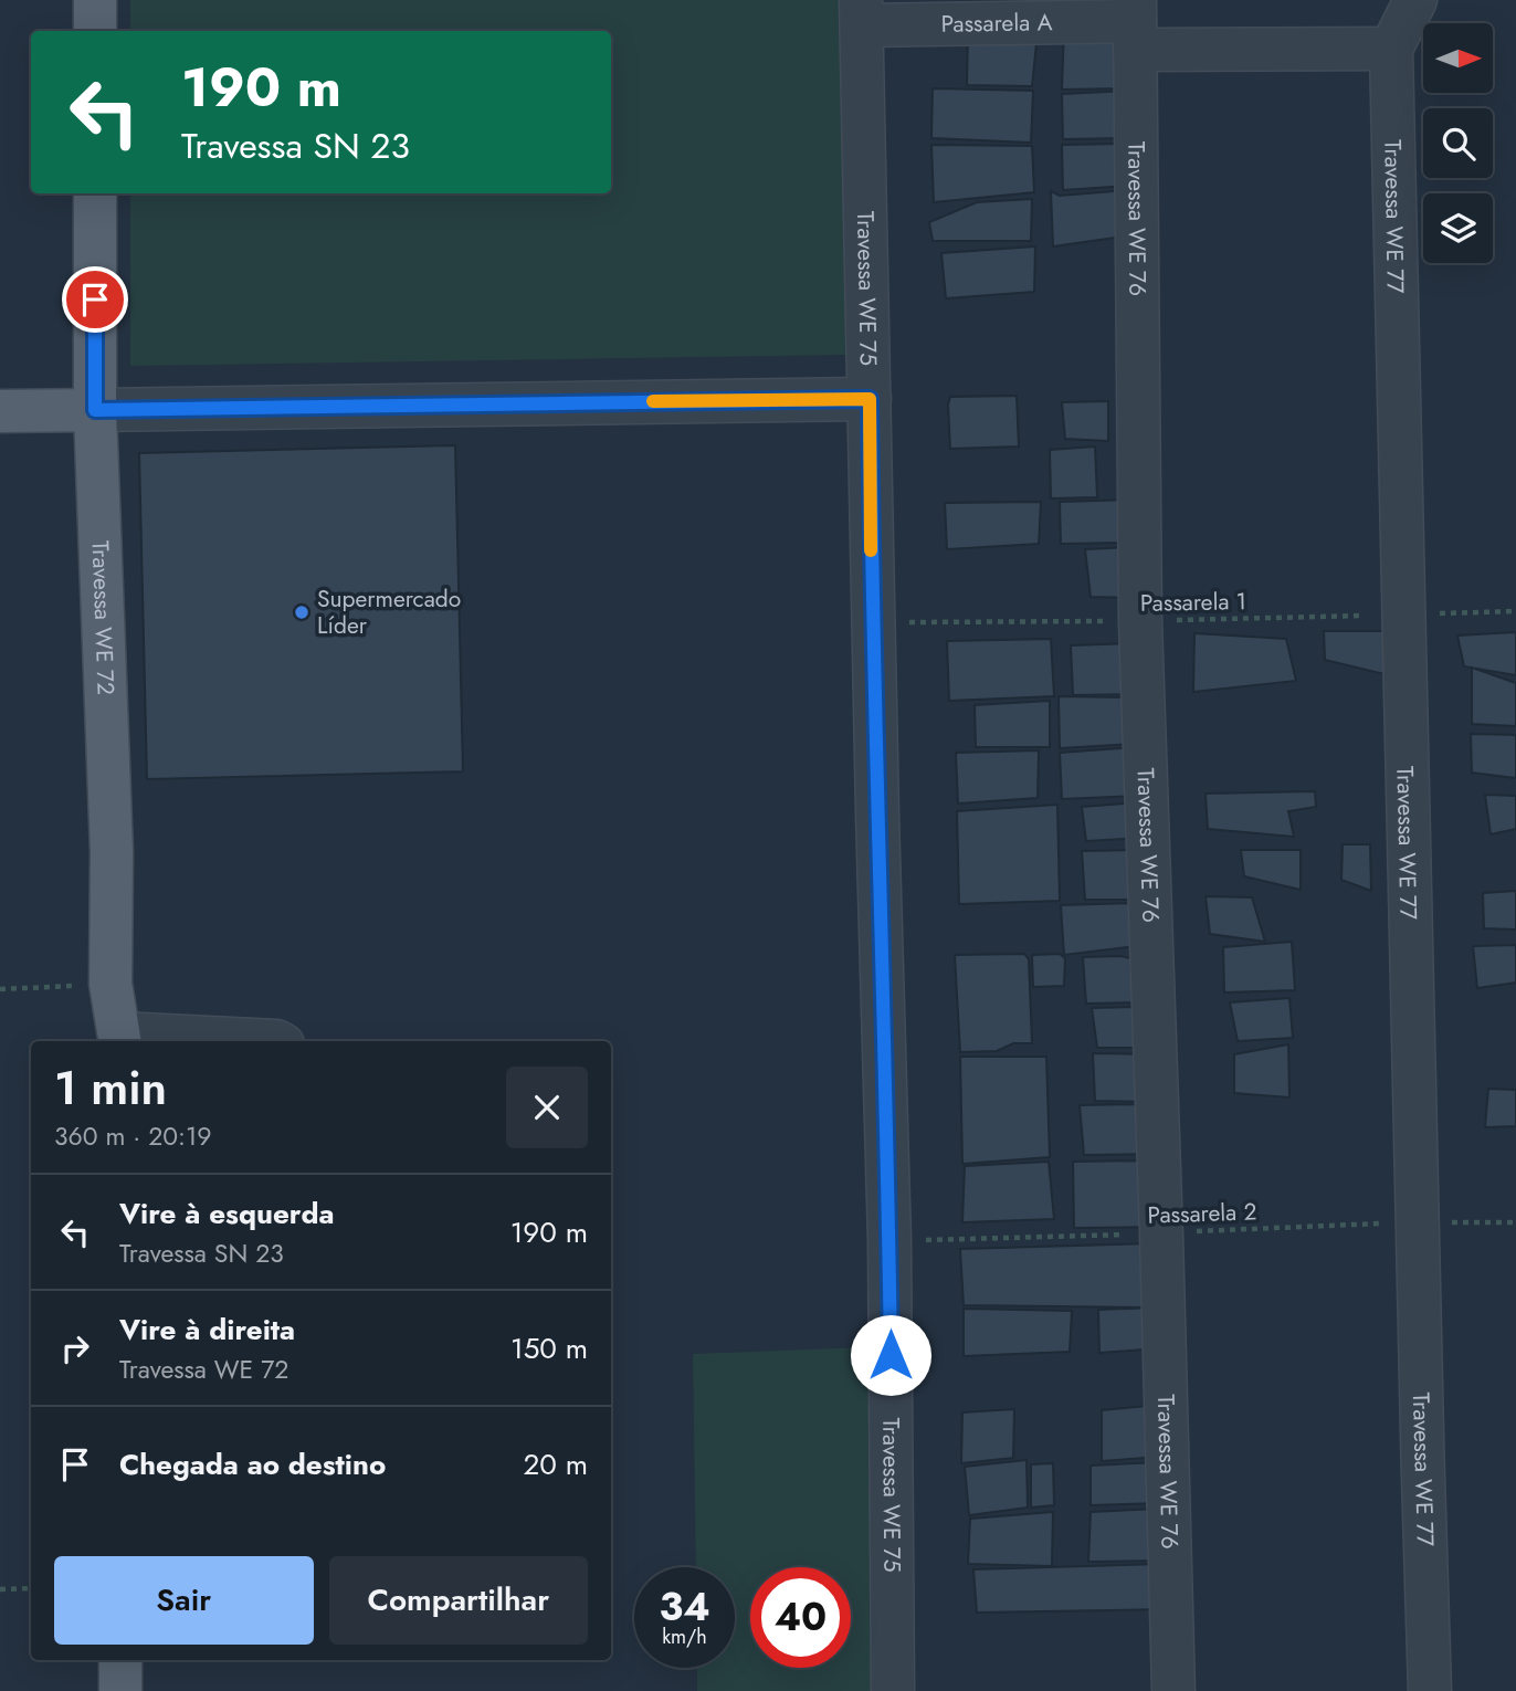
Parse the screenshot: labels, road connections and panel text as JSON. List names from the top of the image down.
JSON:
{
  "streets": {
    "main road": ["Travessa WE 72"],
    "street": [
      "Passarela A",
      "Travessa WE 77",
      "Travessa WE 76",
      "Travessa WE 75"
    ],
    "path": ["Passarela 1", "Passarela 2"]
  },
  "crossings": [
    ["Passarela A", "Travessa WE 77"],
    ["Passarela A", "Travessa WE 76"],
    ["Passarela A", "Travessa WE 75"],
    ["Travessa WE 77", "Passarela 1"],
    ["Travessa WE 77", "Passarela 2"],
    ["Travessa WE 76", "Passarela 1"],
    ["Travessa WE 76", "Passarela 2"],
    ["Travessa WE 75", "Passarela 1"],
    ["Travessa WE 75", "Passarela 2"]
  ],
  "places": ["Supermercado Líder"],
  "north": "right",
  "page": {
    "turn": ["190 m", "Travessa SN 23"],
    "heading": ["1 min", "360 m · 20:19"],
    "list": [
      {
        "name": "Vire à esquerda",
        "note": "Travessa SN 23",
        "value": "190 m"
      },
      {
        "name": "Vire à direita",
        "note": "Travessa WE 72",
        "value": "150 m"
      },
      {
        "name": "Chegada ao destino",
        "value": "20 m"
      }
    ],
    "buttons": ["Sair", "Compartilhar"],
    "speed": "34 km/h",
    "limit": "40"
  }
}
